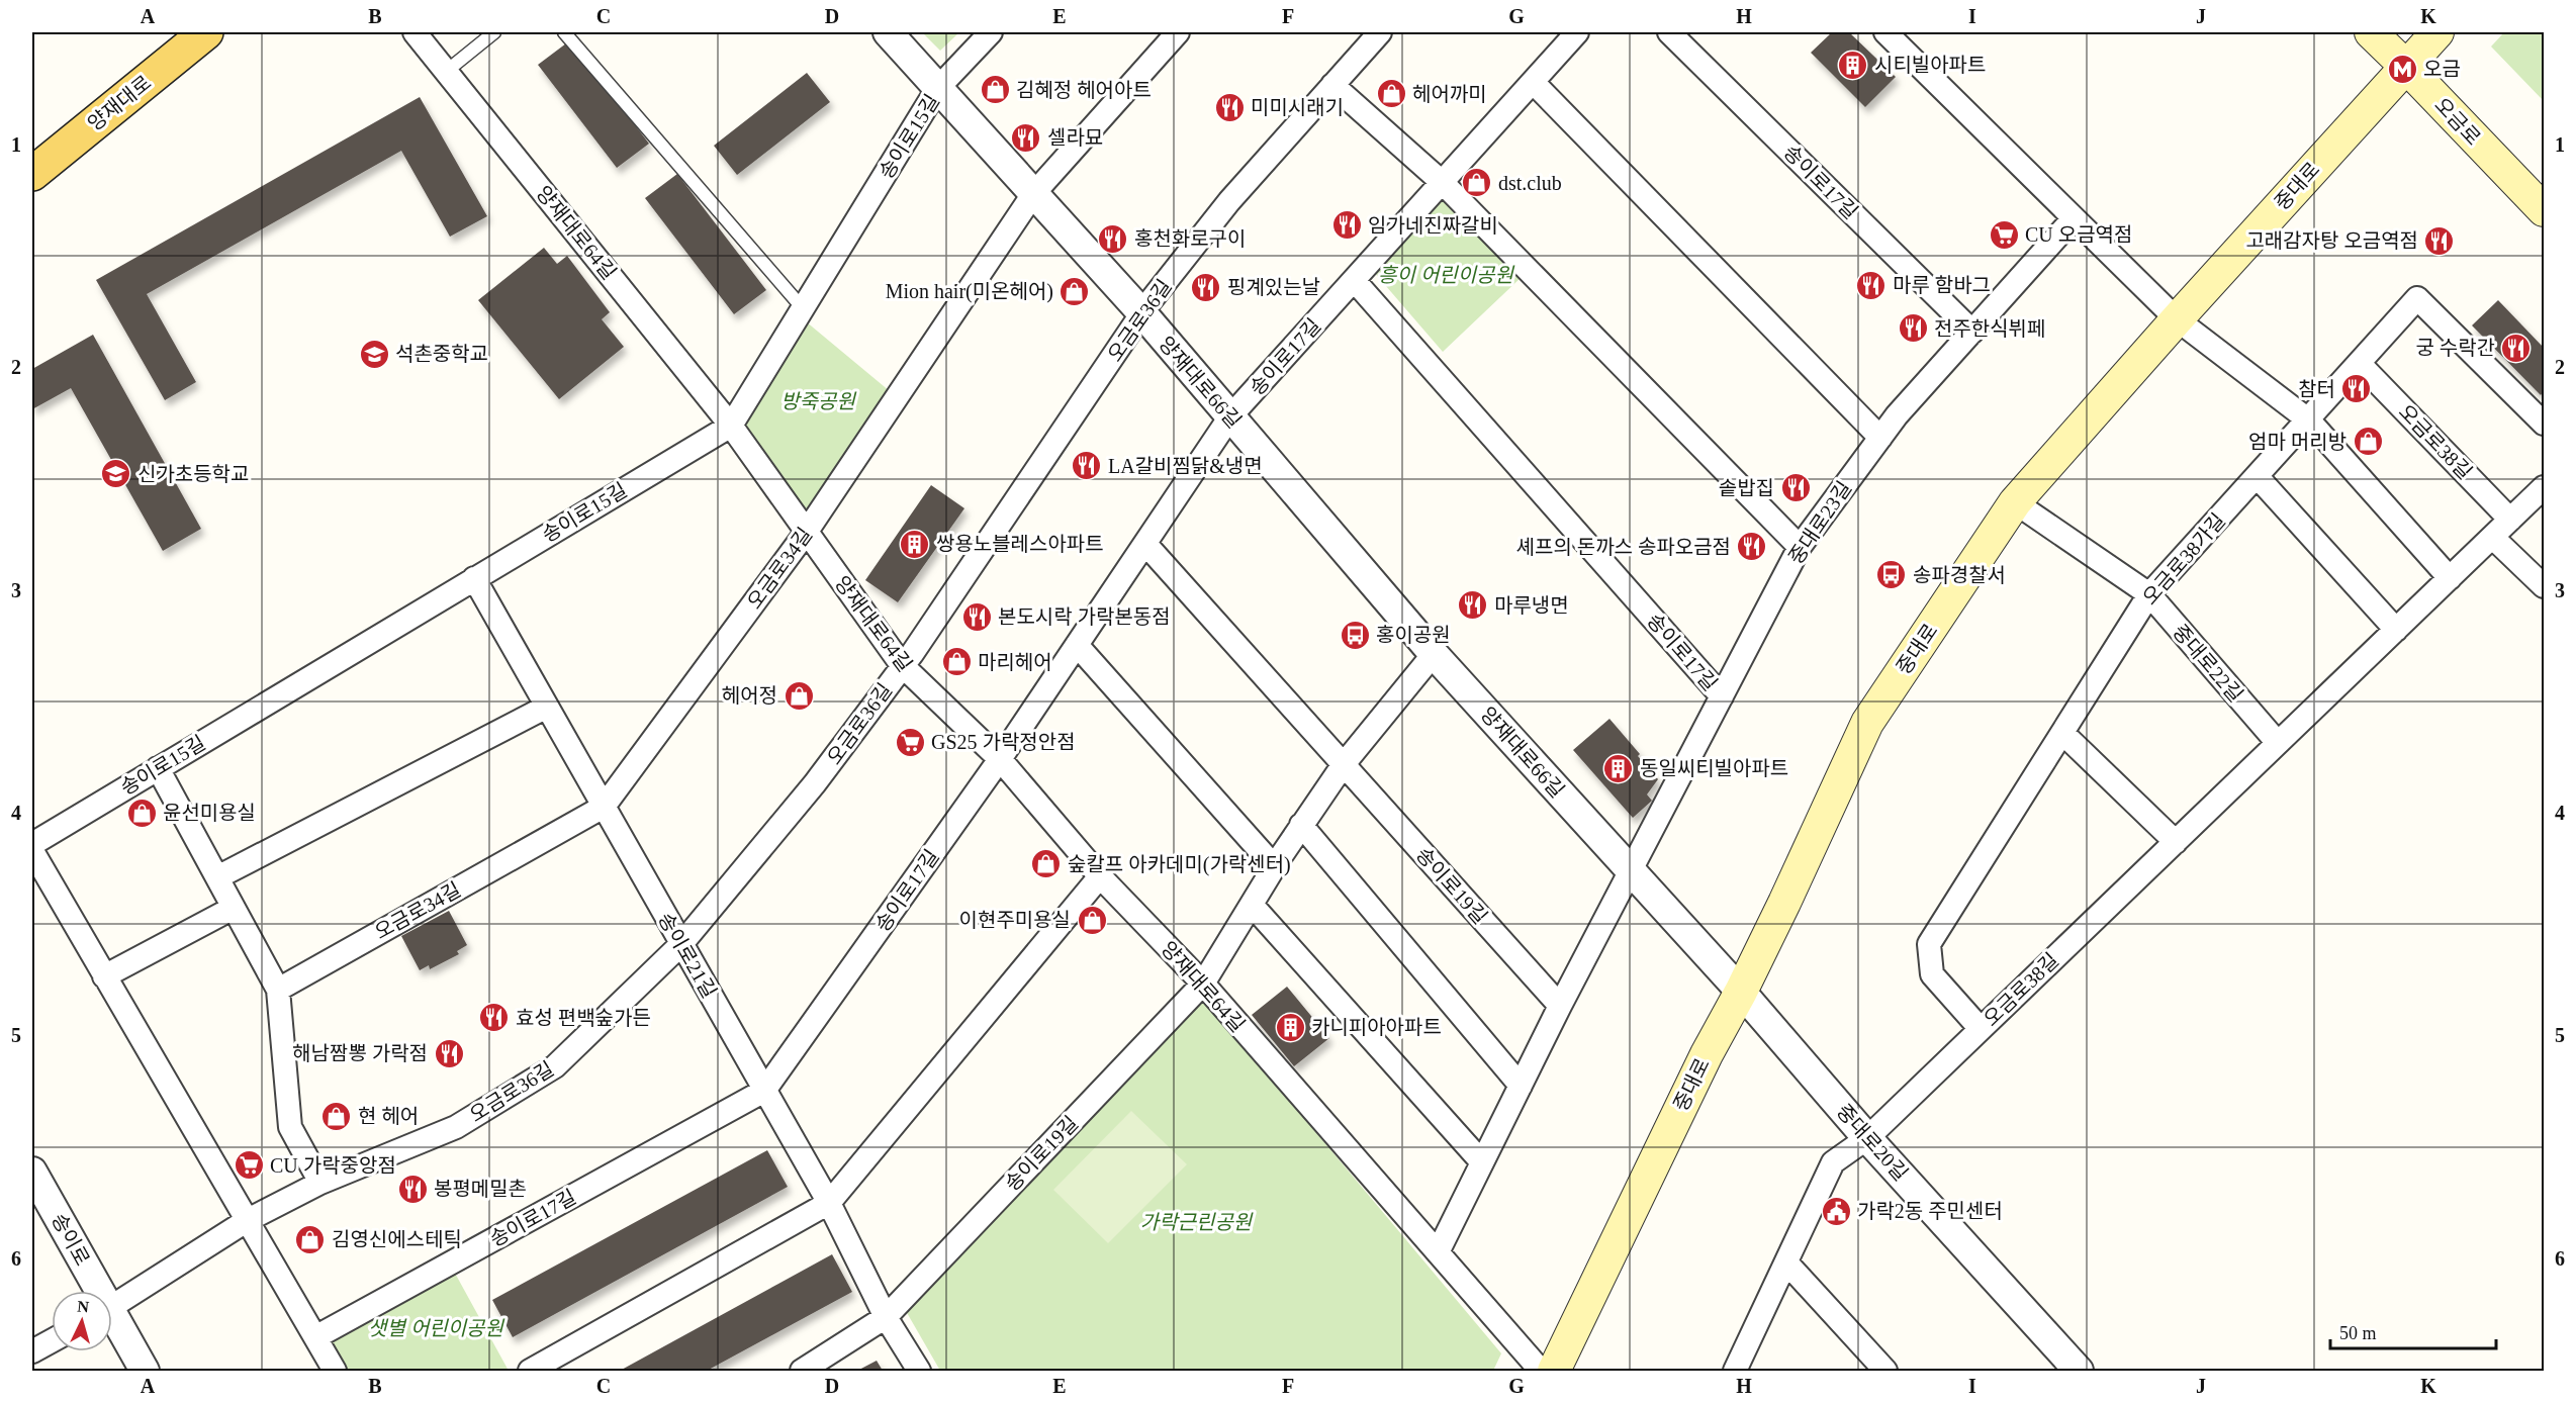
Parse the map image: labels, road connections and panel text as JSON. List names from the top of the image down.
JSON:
{
  "streets": {
    "main road": ["양재대로", "오금로", "중대로"],
    "street": [
      "송이로15길",
      "송이로17길",
      "양재대로64길",
      "오금로36길",
      "양재대로66길",
      "오금로38길",
      "중대로23길",
      "오금로38가길",
      "오금로34길",
      "중대로22길",
      "송이로19길",
      "송이로21길",
      "중대로20길",
      "송이로"
    ]
  },
  "crossings": [
    ["오금로", "중대로"],
    ["송이로15길", "양재대로64길"],
    ["송이로15길", "양재대로66길"],
    ["송이로15길", "송이로21길"],
    ["송이로17길", "양재대로64길"],
    ["송이로17길", "양재대로66길"],
    ["송이로17길", "중대로23길"],
    ["송이로17길", "송이로19길"],
    ["송이로17길", "송이로21길"],
    ["중대로", "양재대로66길"],
    ["중대로", "중대로22길"],
    ["중대로", "중대로20길"],
    ["양재대로64길", "오금로36길"],
    ["양재대로64길", "오금로34길"],
    ["양재대로64길", "송이로19길"],
    ["오금로36길", "양재대로66길"],
    ["오금로36길", "송이로21길"],
    ["양재대로66길", "중대로23길"],
    ["양재대로66길", "오금로34길"],
    ["양재대로66길", "송이로19길"],
    ["양재대로66길", "중대로20길"],
    ["오금로38길", "오금로38가길"],
    ["오금로38길", "중대로22길"],
    ["오금로38길", "중대로20길"],
    ["오금로38가길", "중대로22길"],
    ["오금로34길", "송이로21길"],
    ["송이로19길", "송이로21길"]
  ],
  "parks": [
    "흥이 어린이공원",
    "방죽공원",
    "가락근린공원",
    "샛별 어린이공원"
  ],
  "places": {
    "building": [
      "시티빌아파트",
      "쌍용노블레스아파트",
      "동일씨티빌아파트",
      "카니피아아파트"
    ],
    "metro station": ["오금"],
    "shop": [
      "김혜정 헤어아트",
      "헤어까미",
      "dst.club",
      "Mion hair(미온헤어)",
      "엄마 머리방",
      "마리헤어",
      "헤어정",
      "윤선미용실",
      "숲칼프 아카데미(가락센터)",
      "이현주미용실",
      "현 헤어",
      "김영신에스테틱"
    ],
    "restaurant": [
      "미미시래기",
      "셀라묘",
      "임가네진짜갈비",
      "홍천화로구이",
      "고래감자탕 오금역점",
      "마루 함바그",
      "핑계있는날",
      "전주한식뷔페",
      "궁 수락간",
      "참터",
      "LA갈비찜닭&냉면",
      "솥밥집",
      "셰프의 돈까스 송파오금점",
      "마루냉면",
      "본도시락 가락본동점",
      "효성 편백숲가든",
      "해남짬뽕 가락점",
      "봉평메밀촌"
    ],
    "supermarket": ["CU 오금역점", "GS25 가락정안점", "CU 가락중앙점"],
    "school or university": ["석촌중학교", "신가초등학교"],
    "bus stop": ["송파경찰서", "홍이공원"],
    "public building": ["가락2동 주민센터"]
  },
  "scale_bar": "50 m",
  "north": "top",
  "grid": {
    "columns": [
      "A",
      "B",
      "C",
      "D",
      "E",
      "F",
      "G",
      "H",
      "I",
      "J",
      "K"
    ],
    "rows": [
      "1",
      "2",
      "3",
      "4",
      "5",
      "6"
    ]
  }
}
